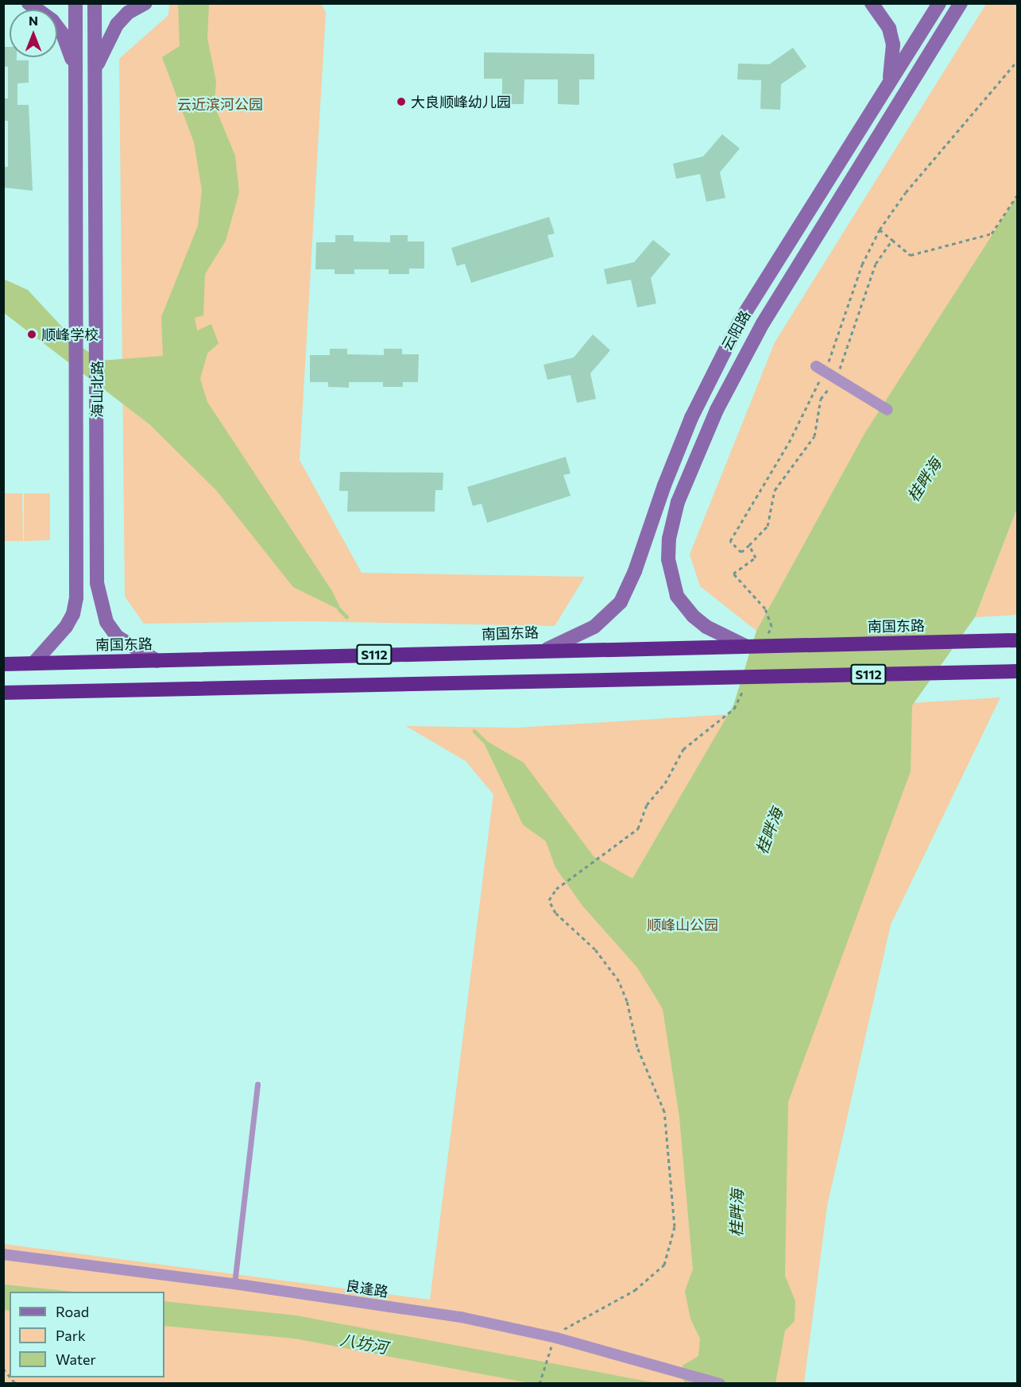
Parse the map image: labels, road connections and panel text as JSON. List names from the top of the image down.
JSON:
{
  "streets": {
    "highway": ["南国东路", "S112"],
    "street": ["云阳路", "海山北路", "良逢路"]
  },
  "crossings": [
    ["云阳路", "南国东路"],
    ["海山北路", "南国东路"]
  ],
  "water": ["桂畔海", "八坊河"],
  "parks": ["云近滨河公园", "顺峰山公园"],
  "places": ["大良顺峰幼儿园", "顺峰学校"],
  "legend": ["Road", "Park", "Water"],
  "north": "top"
}
